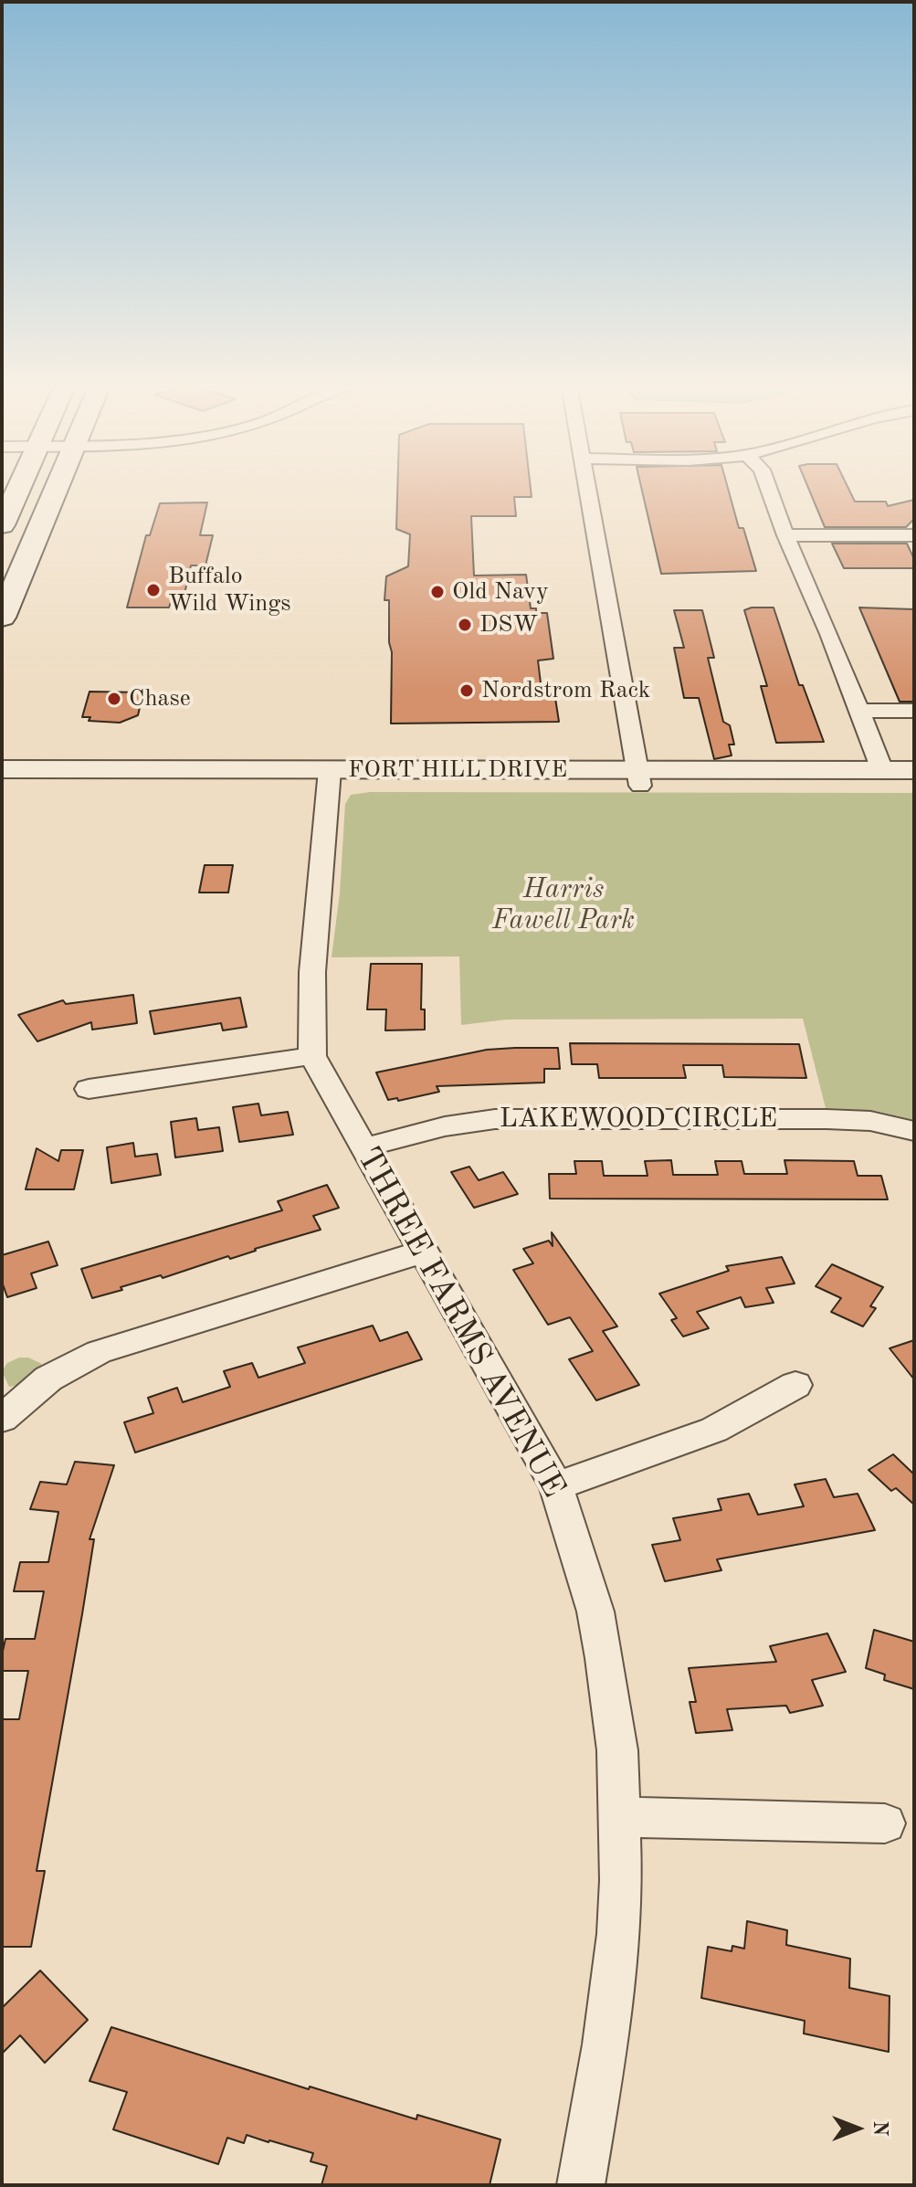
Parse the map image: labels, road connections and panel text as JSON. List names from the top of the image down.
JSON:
{
  "streets": {
    "street": ["FORT HILL DRIVE", "LAKEWOOD CIRCLE", "THREE FARMS AVENUE"]
  },
  "crossings": [
    ["FORT HILL DRIVE", "THREE FARMS AVENUE"],
    ["LAKEWOOD CIRCLE", "THREE FARMS AVENUE"]
  ],
  "parks": ["Harris Fawell Park"],
  "places": [
    "Buffalo Wild Wings",
    "Old Navy",
    "DSW",
    "Nordstrom Rack",
    "Chase"
  ],
  "north": "right"
}
